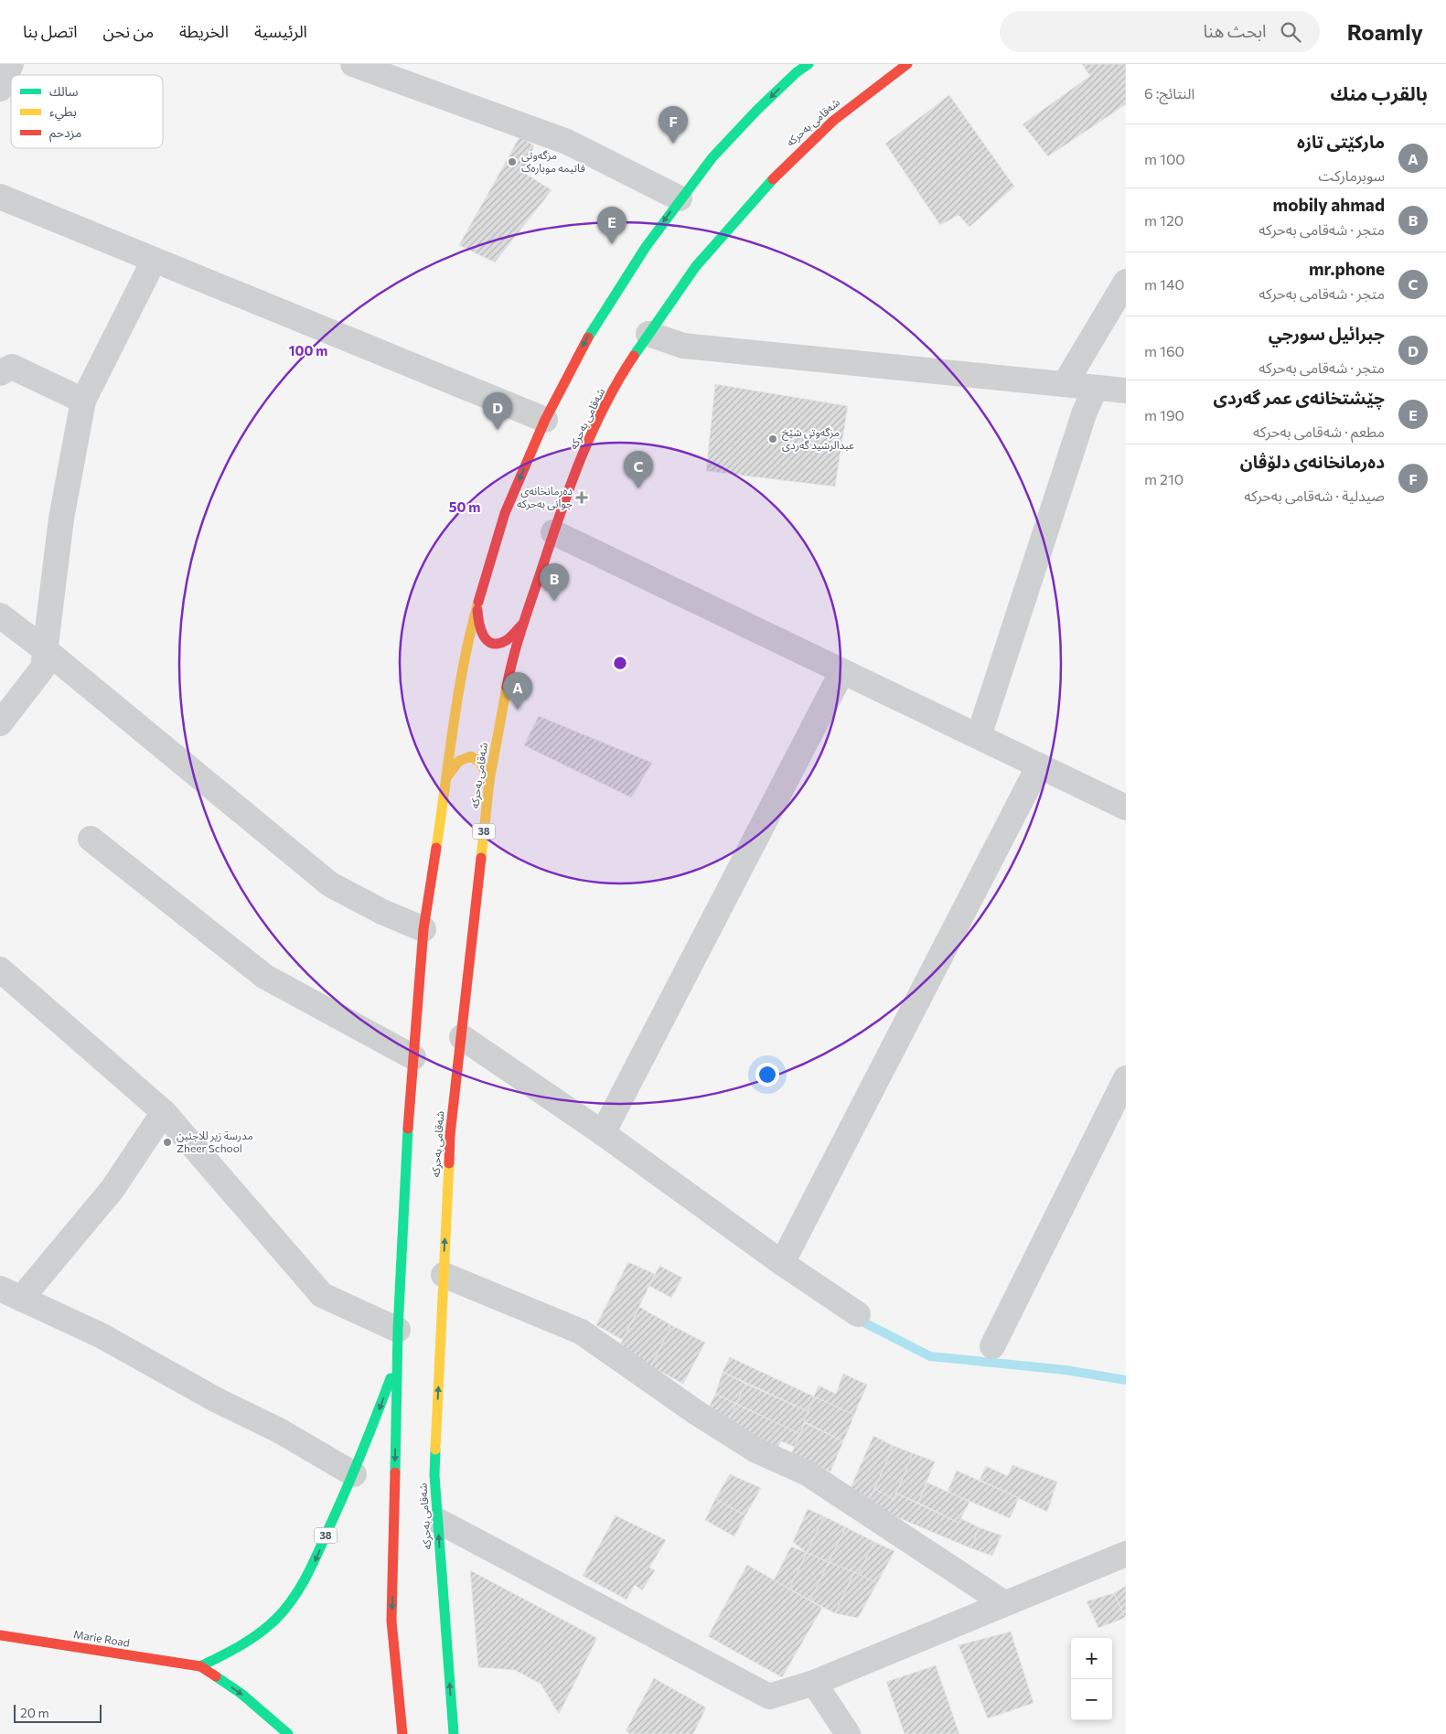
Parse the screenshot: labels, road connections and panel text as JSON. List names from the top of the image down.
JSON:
{
  "streets": {
    "main road": ["شەقامی بەحرکە", "38", "Marie Road"]
  },
  "crossings": [
    ["38", "Marie Road"]
  ],
  "places": {
    "other": ["مزگەوتی فاتیمە موبارەک", "مزگەوتی شێخ عبدالرشید گەردی", "مدرسة زير للاجئين Zheer School"],
    "health": ["دەرمانخانەی جوانی بەحرکە"]
  },
  "legend": ["سالك", "بطيء", "مزدحم"],
  "scale_bar": "20 m",
  "page": {
    "header": "Roamly",
    "search": "ابحث هنا",
    "nav": [
      "الرئيسية",
      "الخريطة",
      "من نحن",
      "اتصل بنا"
    ],
    "heading": ["بالقرب منك", "النتائج: 6"],
    "pins": [
      "F",
      "E",
      "D",
      "C",
      "B",
      "A"
    ],
    "list": [
      {
        "mark": "A",
        "name": "مارکێتی تازە",
        "note": "سوبرماركت",
        "value": "100 m"
      },
      {
        "mark": "B",
        "name": "mobily ahmad",
        "note": "متجر · شەقامی بەحرکە",
        "value": "120 m"
      },
      {
        "mark": "C",
        "name": "mr.phone",
        "note": "متجر · شەقامی بەحرکە",
        "value": "140 m"
      },
      {
        "mark": "D",
        "name": "جبرائيل سورجي",
        "note": "متجر · شەقامی بەحرکە",
        "value": "160 m"
      },
      {
        "mark": "E",
        "name": "چێشتخانەی عمر گەردی",
        "note": "مطعم · شەقامی بەحرکە",
        "value": "190 m"
      },
      {
        "mark": "F",
        "name": "دەرمانخانەی دلۆڤان",
        "note": "صيدلية · شەقامی بەحرکە",
        "value": "210 m"
      }
    ],
    "map_buttons": ["+", "−"],
    "scale": "20 m"
  },
  "rings": ["100 m", "50 m"]
}
